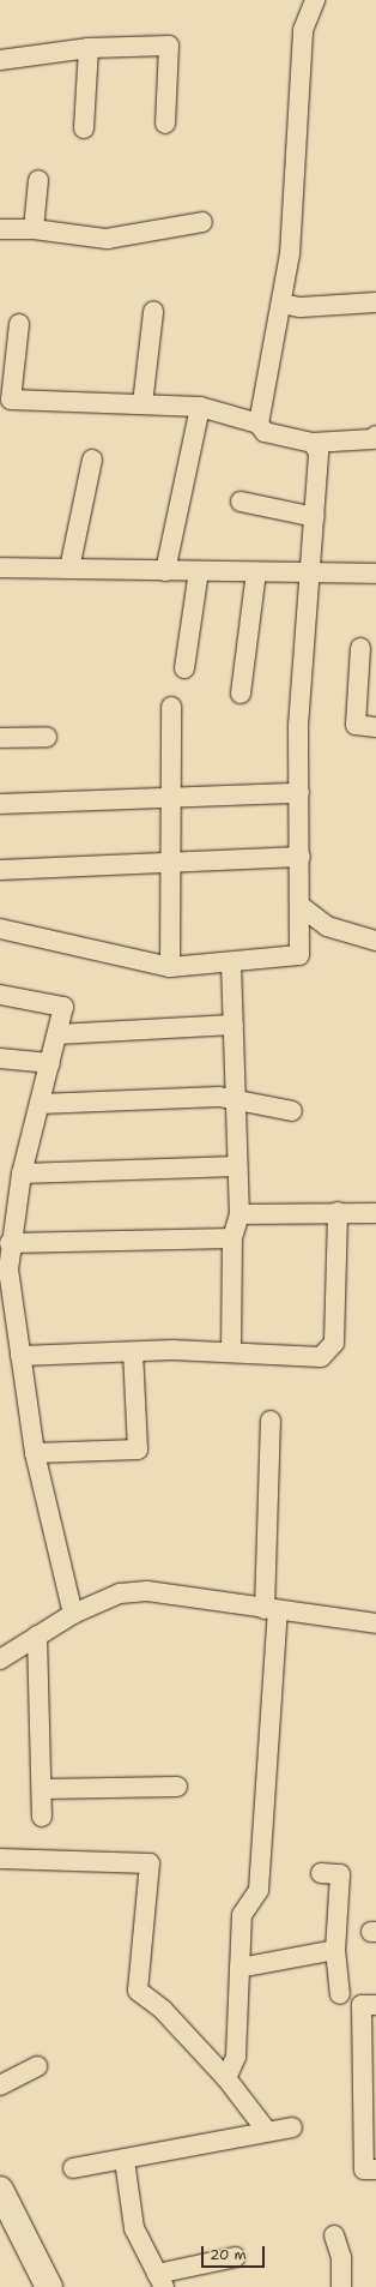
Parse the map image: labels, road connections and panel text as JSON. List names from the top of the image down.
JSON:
{
  "scale_bar": "20 m"
}
